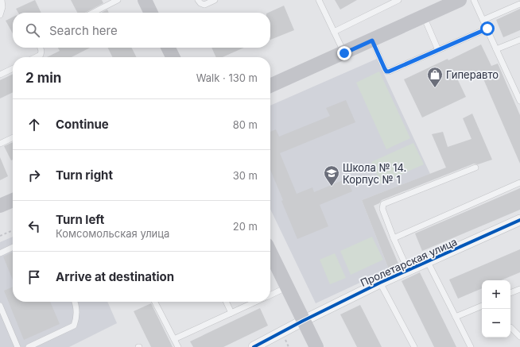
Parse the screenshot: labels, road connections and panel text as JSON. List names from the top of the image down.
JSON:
{
  "streets": {
    "street": ["Пролетарская улица"]
  },
  "places": {
    "shop": ["Гиперавто"],
    "school or university": ["Школа № 14. Корпус № 1"]
  },
  "page": {
    "search": "Search here",
    "heading": ["2 min", "Walk · 130 m"],
    "list": [
      ["Continue", "80 m"],
      ["Turn right", "30 m"],
      ["Turn left", "Комсомольская улица", "20 m"],
      "Arrive at destination"
    ],
    "map_buttons": ["+", "−"]
  }
}
